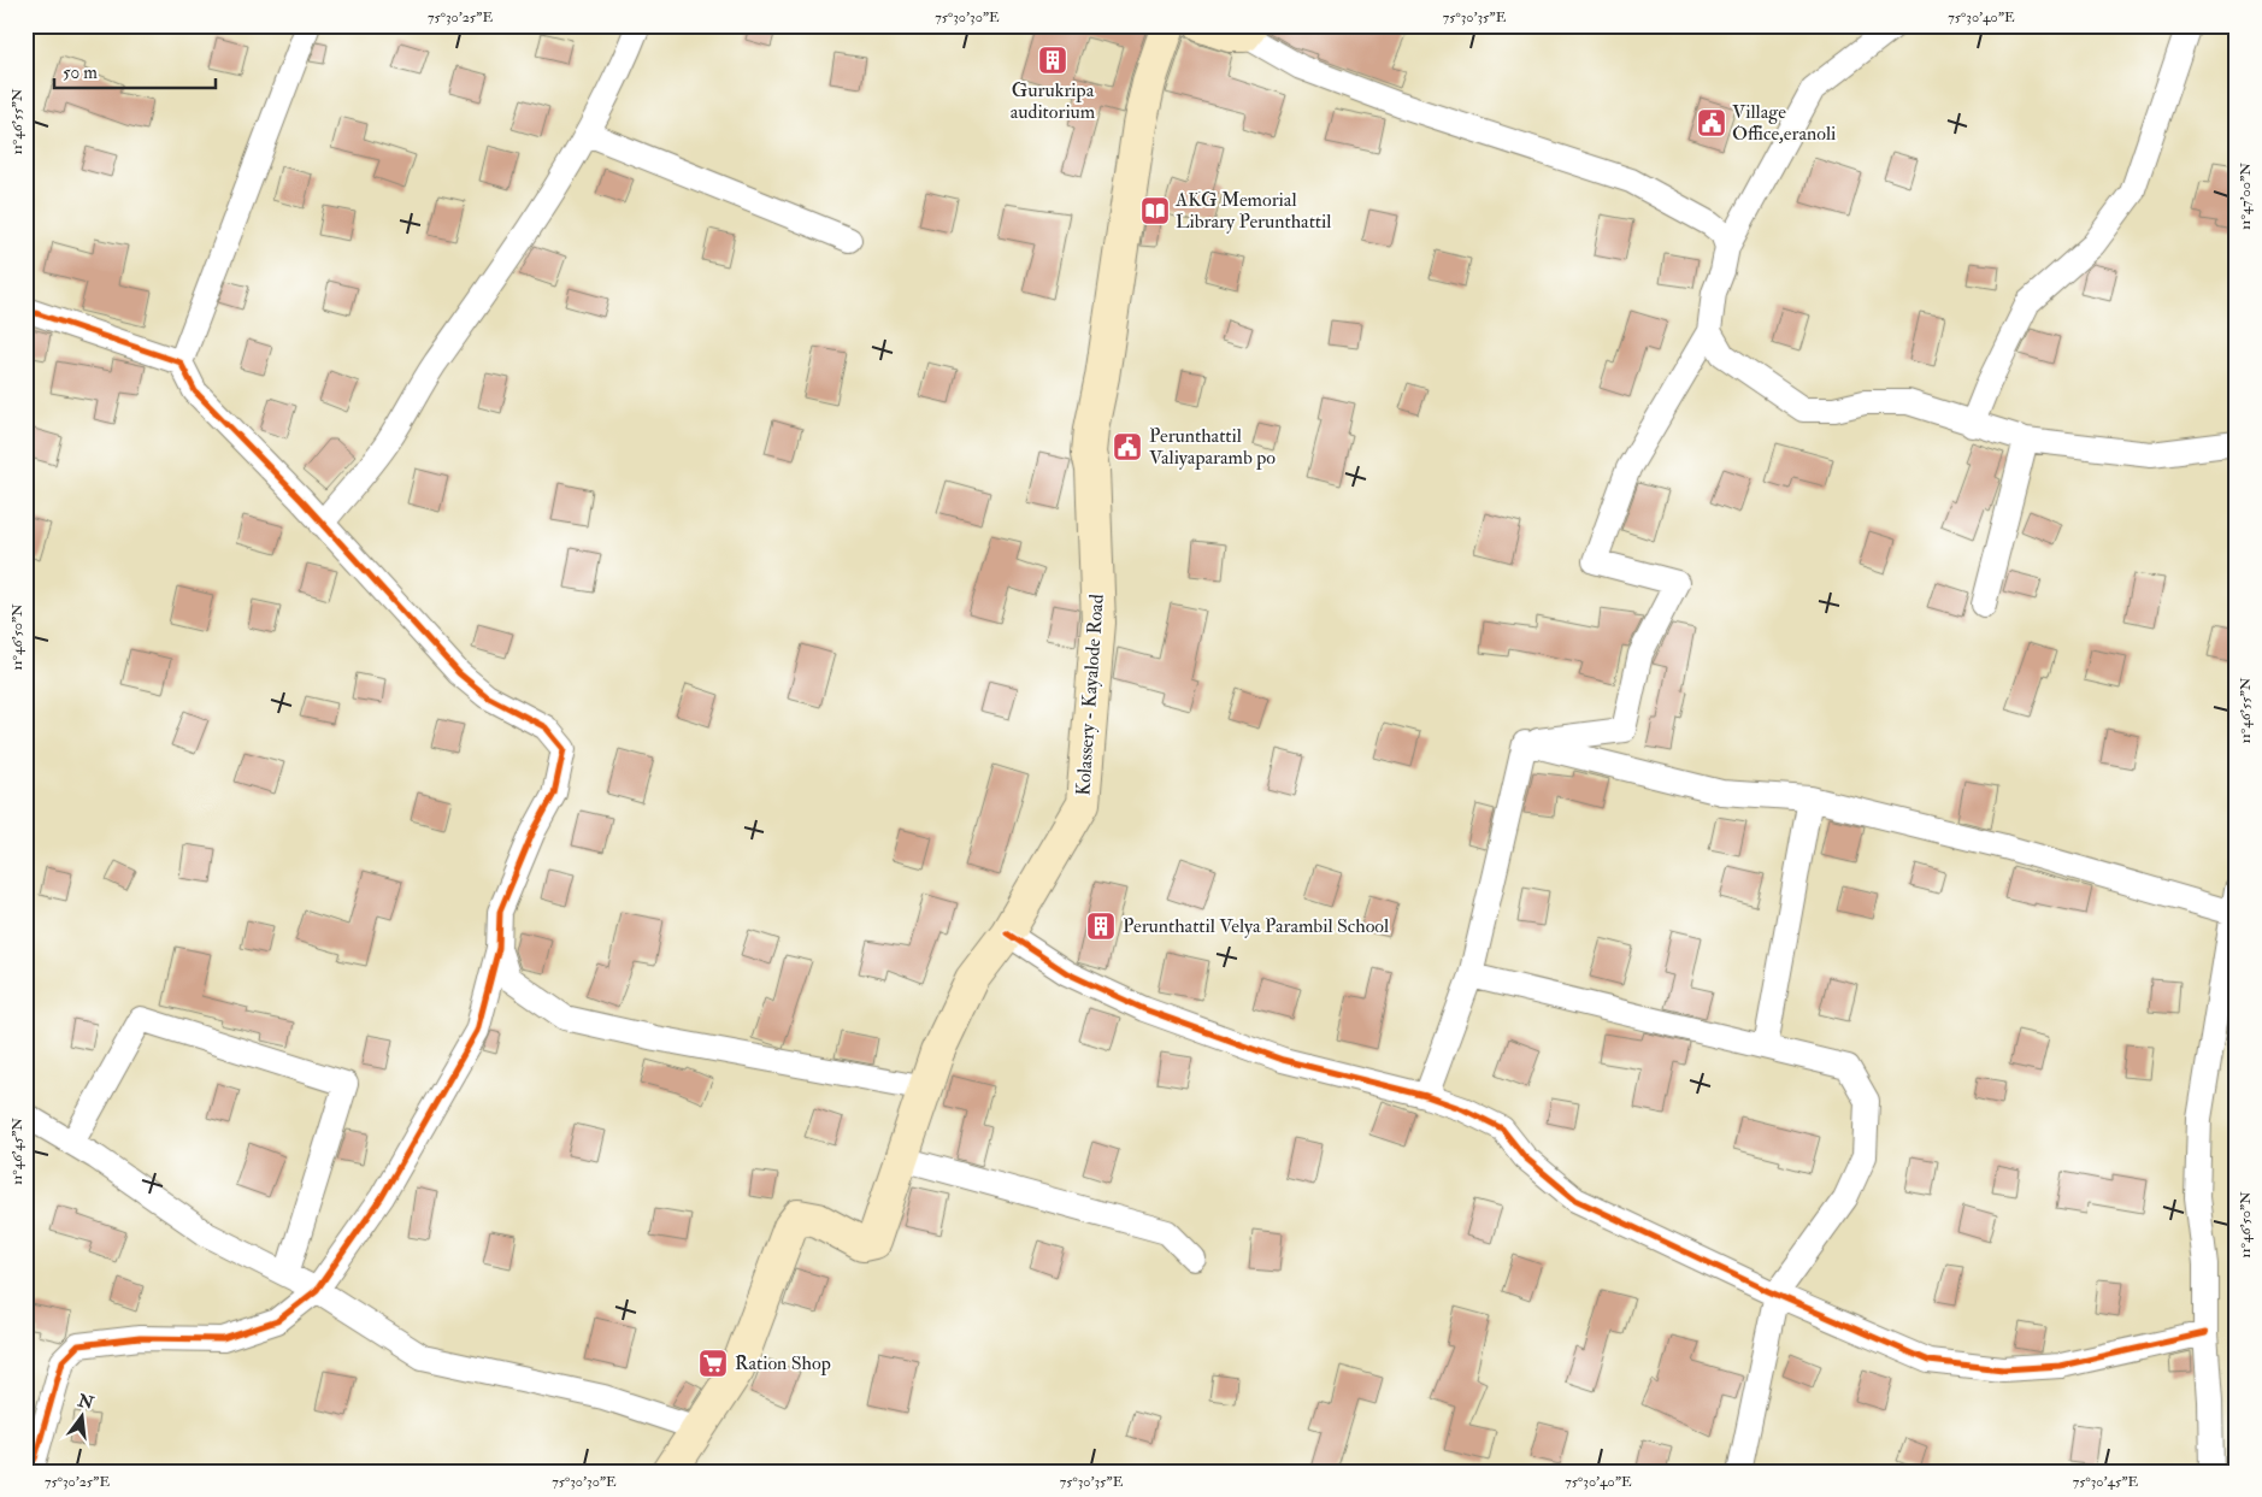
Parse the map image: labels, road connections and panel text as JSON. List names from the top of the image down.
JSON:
{
  "streets": {
    "main road": ["Kolassery - Kayalode Road"]
  },
  "places": {
    "building": ["Gurukripa auditorium", "Perunthattil Velya Parambil School"],
    "public building": ["Village Office,eranoli", "Perunthattil Valiyaparamb po"],
    "library": ["AKG Memorial Library Perunthattil"],
    "supermarket": ["Ration Shop"]
  },
  "scale_bar": "50 m",
  "north": "top",
  "coordinates": [
    "75°30'25\"E",
    "75°30'30\"E",
    "75°30'35\"E",
    "75°30'40\"E",
    "11°46'55\"N",
    "11°47'00\"N",
    "11°46'50\"N",
    "11°46'45\"N",
    "75°30'45\"E"
  ]
}
